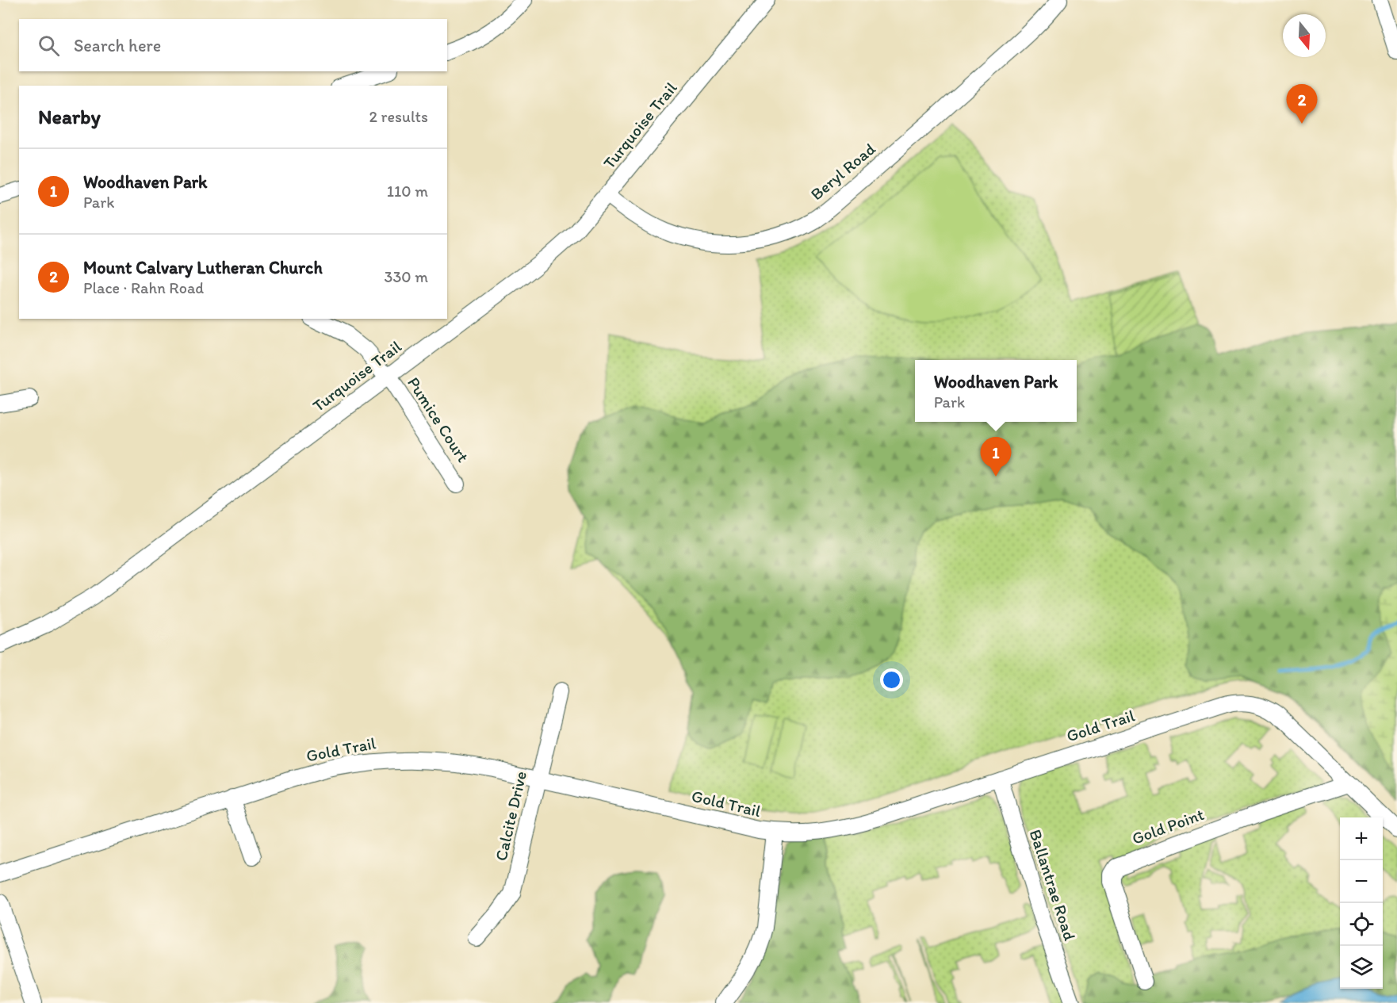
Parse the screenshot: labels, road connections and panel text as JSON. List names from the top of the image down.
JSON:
{
  "streets": {
    "street": [
      "Turquoise Trail",
      "Beryl Road",
      "Pumice Court",
      "Gold Trail",
      "Calcite Drive",
      "Gold Point",
      "Ballantrae Road"
    ]
  },
  "crossings": [
    ["Turquoise Trail", "Beryl Road"],
    ["Turquoise Trail", "Pumice Court"],
    ["Gold Trail", "Calcite Drive"],
    ["Gold Trail", "Gold Point"],
    ["Gold Trail", "Ballantrae Road"]
  ],
  "north": "bottom",
  "page": {
    "search": "Search here",
    "pins": ["2", "1"],
    "heading": ["Nearby", "2 results"],
    "list": [
      {
        "mark": "1",
        "name": "Woodhaven Park",
        "note": "Park",
        "value": "110 m"
      },
      {
        "mark": "2",
        "name": "Mount Calvary Lutheran Church",
        "note": "Place · Rahn Road",
        "value": "330 m"
      }
    ],
    "popup": ["Woodhaven Park", "Park"],
    "map_buttons": ["+", "−"]
  }
}
